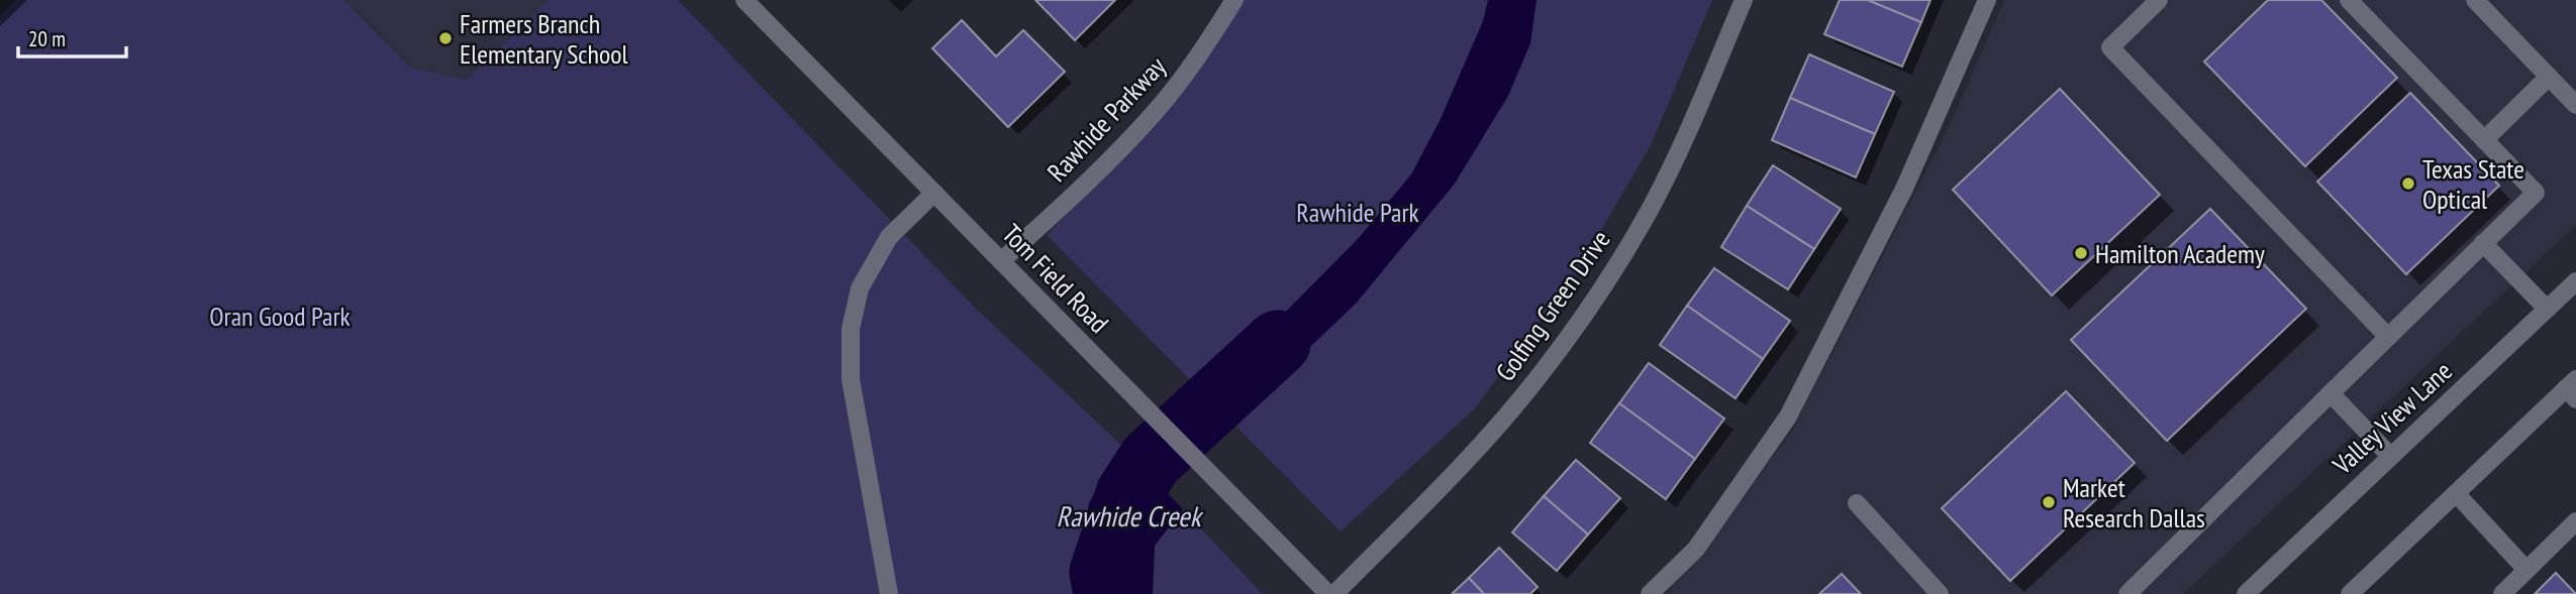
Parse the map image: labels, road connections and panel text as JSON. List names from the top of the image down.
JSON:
{
  "streets": {
    "street": [
      "Rawhide Parkway",
      "Tom Field Road",
      "Golfing Green Drive",
      "Valley View Lane"
    ]
  },
  "crossings": [
    ["Rawhide Parkway", "Tom Field Road"]
  ],
  "water": ["Rawhide Creek"],
  "parks": ["Rawhide Park", "Oran Good Park"],
  "places": [
    "Farmers Branch Elementary School",
    "Texas State Optical",
    "Hamilton Academy",
    "Market Research Dallas"
  ],
  "scale_bar": "20 m"
}
